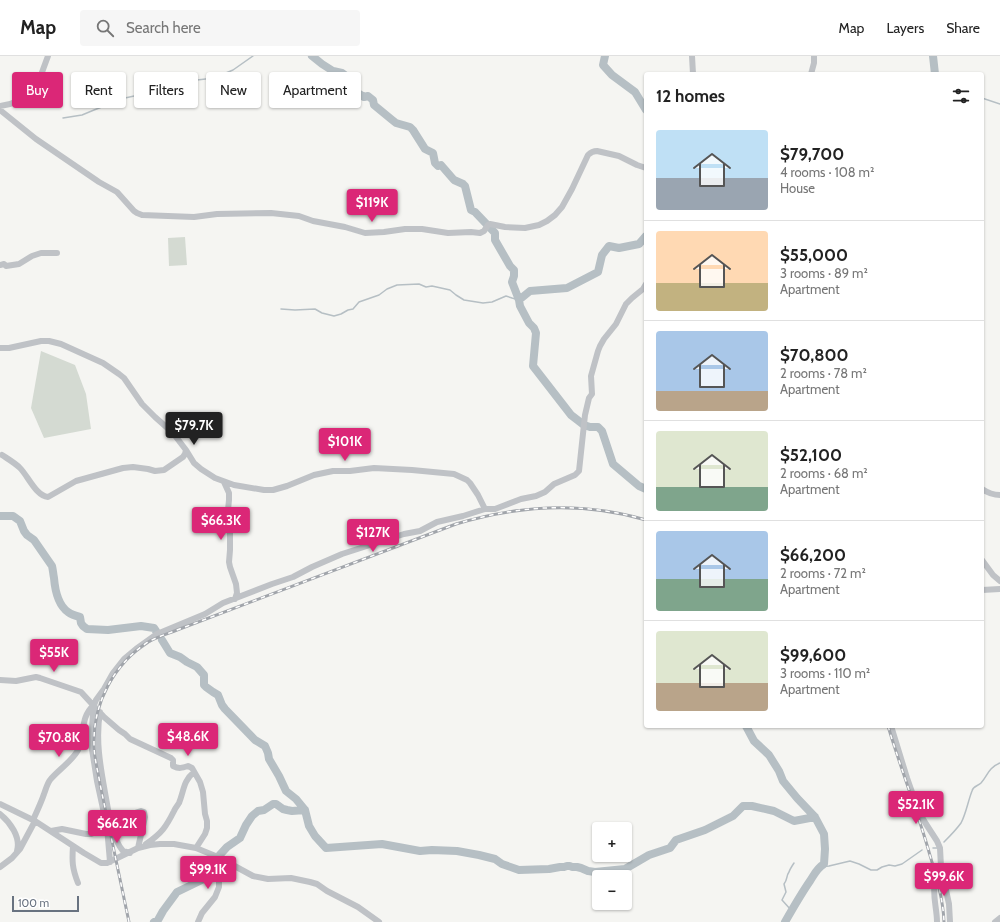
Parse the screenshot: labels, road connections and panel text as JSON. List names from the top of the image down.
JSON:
{
  "scale_bar": "100 m",
  "page": {
    "header": "Map",
    "search": "Search here",
    "nav": ["Map", "Layers", "Share"],
    "chip": [
      "Buy",
      "Rent",
      "Filters",
      "New",
      "Apartment"
    ],
    "heading": "12 homes",
    "list": [
      {
        "name": "$79,700",
        "note": "4 rooms · 108 m² · House"
      },
      {
        "name": "$55,000",
        "note": "3 rooms · 89 m² · Apartment"
      },
      {
        "name": "$70,800",
        "note": "2 rooms · 78 m² · Apartment"
      },
      {
        "name": "$52,100",
        "note": "2 rooms · 68 m² · Apartment"
      },
      {
        "name": "$66,200",
        "note": "2 rooms · 72 m² · Apartment"
      },
      {
        "name": "$99,600",
        "note": "3 rooms · 110 m² · Apartment"
      }
    ],
    "price": [
      "$119K",
      "$79.7K",
      "$101K",
      "$66.3K",
      "$127K",
      "$55K",
      "$48.6K",
      "$70.8K",
      "$52.1K",
      "$66.2K",
      "$99.1K",
      "$99.6K"
    ],
    "map_buttons": ["+", "−"],
    "scale": "100 m"
  }
}
